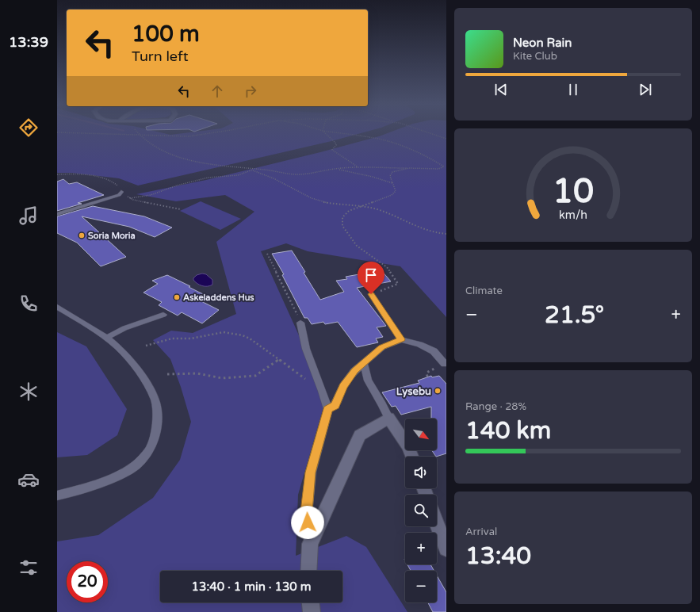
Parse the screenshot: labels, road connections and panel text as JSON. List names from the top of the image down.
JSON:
{
  "places": ["Soria Moria", "Askeladdens Hus", "Lysebu"],
  "north": "bottom right",
  "page": {
    "tabs": "13:39",
    "turn": ["100 m", "Turn left"],
    "song": ["Neon Rain", "Kite Club"],
    "tile": [
      "Climate",
      ["Range · 28%", "140 km"],
      ["Arrival", "13:40"]
    ],
    "heat": ["−", "21.5°", "+"],
    "map_buttons": ["+", "−"],
    "limit": "20",
    "trip": "13:40 · 1 min · 130 m",
    "gauge": ["10", "km/h"]
  }
}
